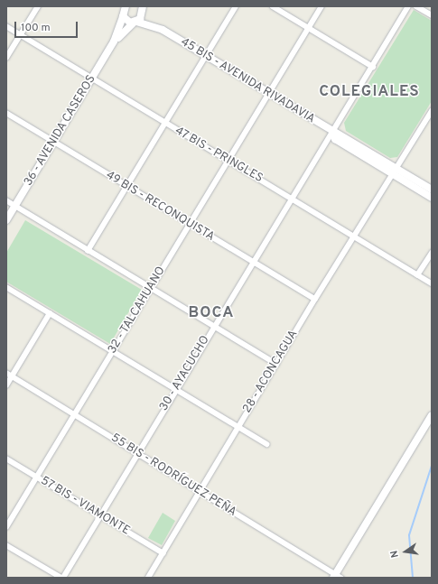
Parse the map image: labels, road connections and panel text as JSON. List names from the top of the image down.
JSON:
{
  "streets": {
    "main road": ["45 BIS - AVENIDA RIVADAVIA", "36 - AVENIDA CASEROS"],
    "street": [
      "47 BIS - PRINGLES",
      "49 BIS - RECONQUISTA",
      "32 - TALCAHUANO",
      "28 - ACONCAGUA",
      "30 - AYACUCHO",
      "55 BIS - RODRÍGUEZ PEÑA",
      "57 BIS - VIAMONTE"
    ]
  },
  "crossings": [
    ["45 BIS - AVENIDA RIVADAVIA", "36 - AVENIDA CASEROS"],
    ["45 BIS - AVENIDA RIVADAVIA", "32 - TALCAHUANO"],
    ["45 BIS - AVENIDA RIVADAVIA", "28 - ACONCAGUA"],
    ["45 BIS - AVENIDA RIVADAVIA", "30 - AYACUCHO"],
    ["36 - AVENIDA CASEROS", "47 BIS - PRINGLES"],
    ["36 - AVENIDA CASEROS", "49 BIS - RECONQUISTA"],
    ["47 BIS - PRINGLES", "32 - TALCAHUANO"],
    ["47 BIS - PRINGLES", "28 - ACONCAGUA"],
    ["47 BIS - PRINGLES", "30 - AYACUCHO"],
    ["49 BIS - RECONQUISTA", "32 - TALCAHUANO"],
    ["49 BIS - RECONQUISTA", "28 - ACONCAGUA"],
    ["49 BIS - RECONQUISTA", "30 - AYACUCHO"],
    ["32 - TALCAHUANO", "55 BIS - RODRÍGUEZ PEÑA"],
    ["32 - TALCAHUANO", "57 BIS - VIAMONTE"],
    ["28 - ACONCAGUA", "55 BIS - RODRÍGUEZ PEÑA"],
    ["28 - ACONCAGUA", "57 BIS - VIAMONTE"],
    ["30 - AYACUCHO", "55 BIS - RODRÍGUEZ PEÑA"],
    ["30 - AYACUCHO", "57 BIS - VIAMONTE"]
  ],
  "districts": ["COLEGIALES", "BOCA"],
  "scale_bar": "100 m",
  "north": "left"
}
